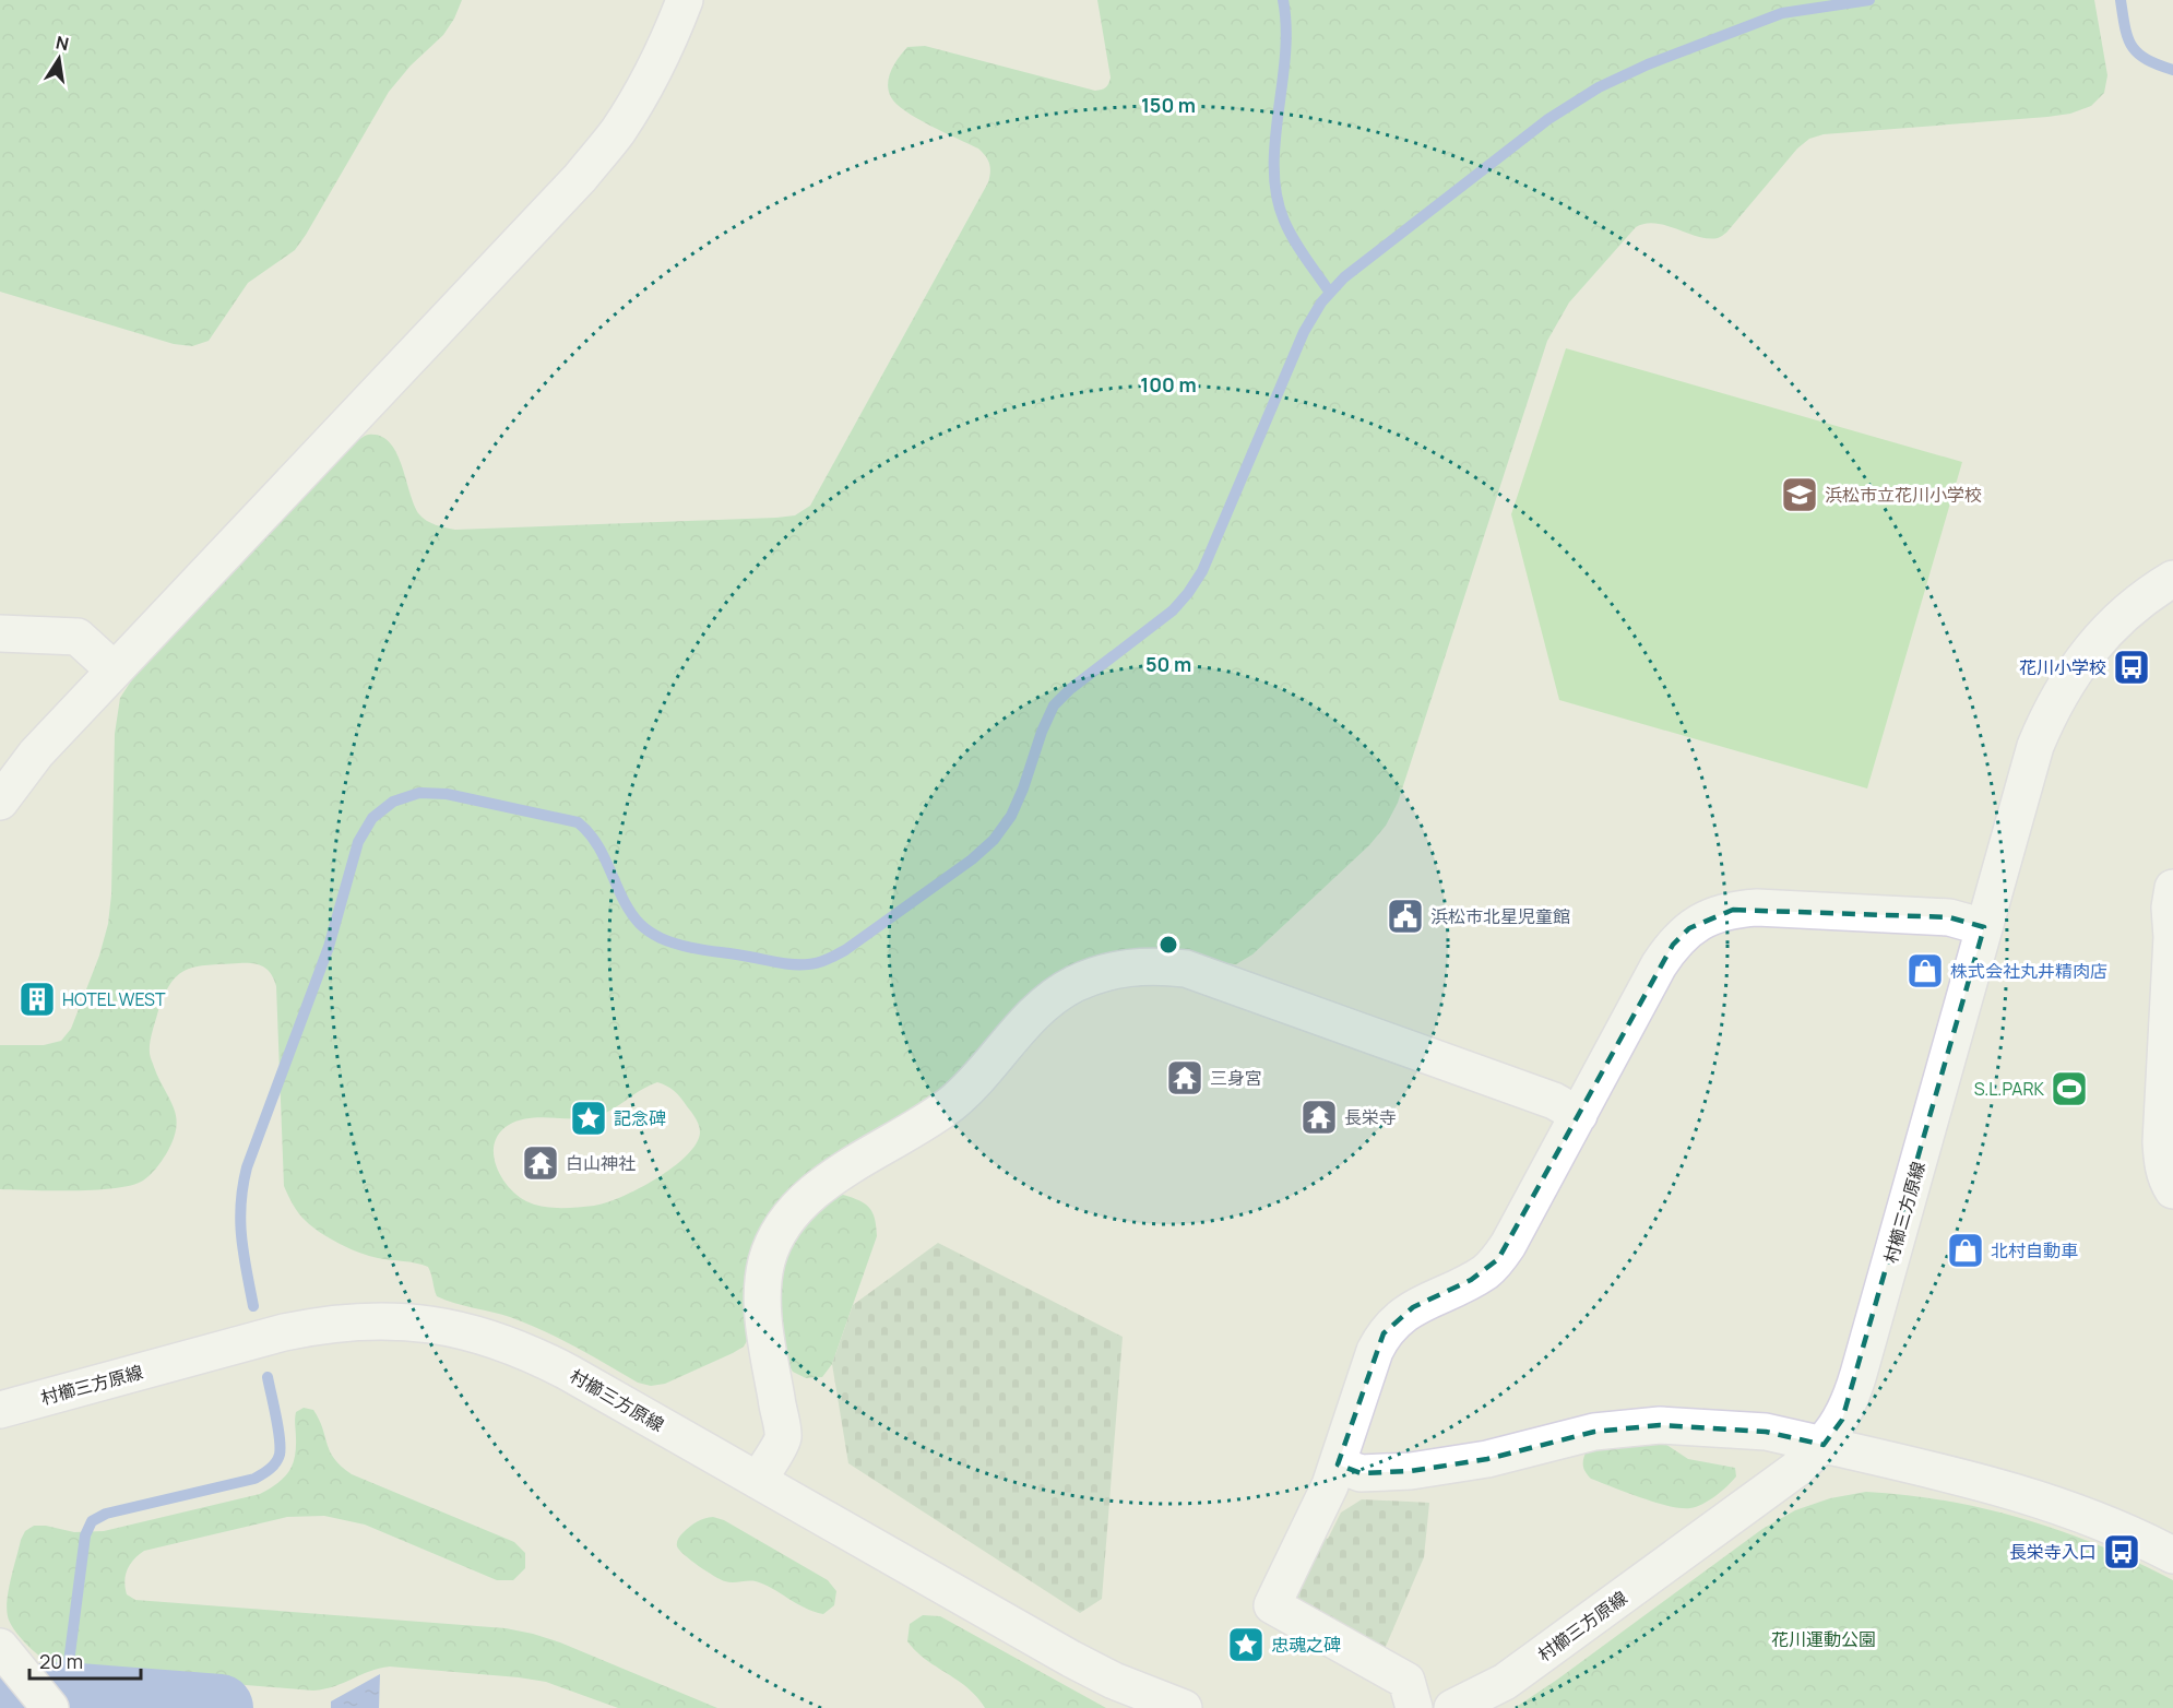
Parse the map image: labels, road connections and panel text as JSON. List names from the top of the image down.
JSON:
{
  "streets": {
    "street": ["村櫛三方原線"]
  },
  "parks": ["花川運動公園"],
  "places": {
    "school or university": ["浜松市立花川小学校"],
    "bus stop": ["花川小学校", "長栄寺入口"],
    "public building": ["浜松市北星児童館"],
    "shop": ["株式会社丸井精肉店", "北村自動車"],
    "building": ["HOTEL WEST"],
    "temple": ["三身宮", "長栄寺", "白山神社"],
    "sports": ["S.L.PARK"],
    "place": ["記念碑", "忠魂之碑"]
  },
  "scale_bar": "20 m",
  "north": "top",
  "rings": ["150 m", "100 m", "50 m"]
}
